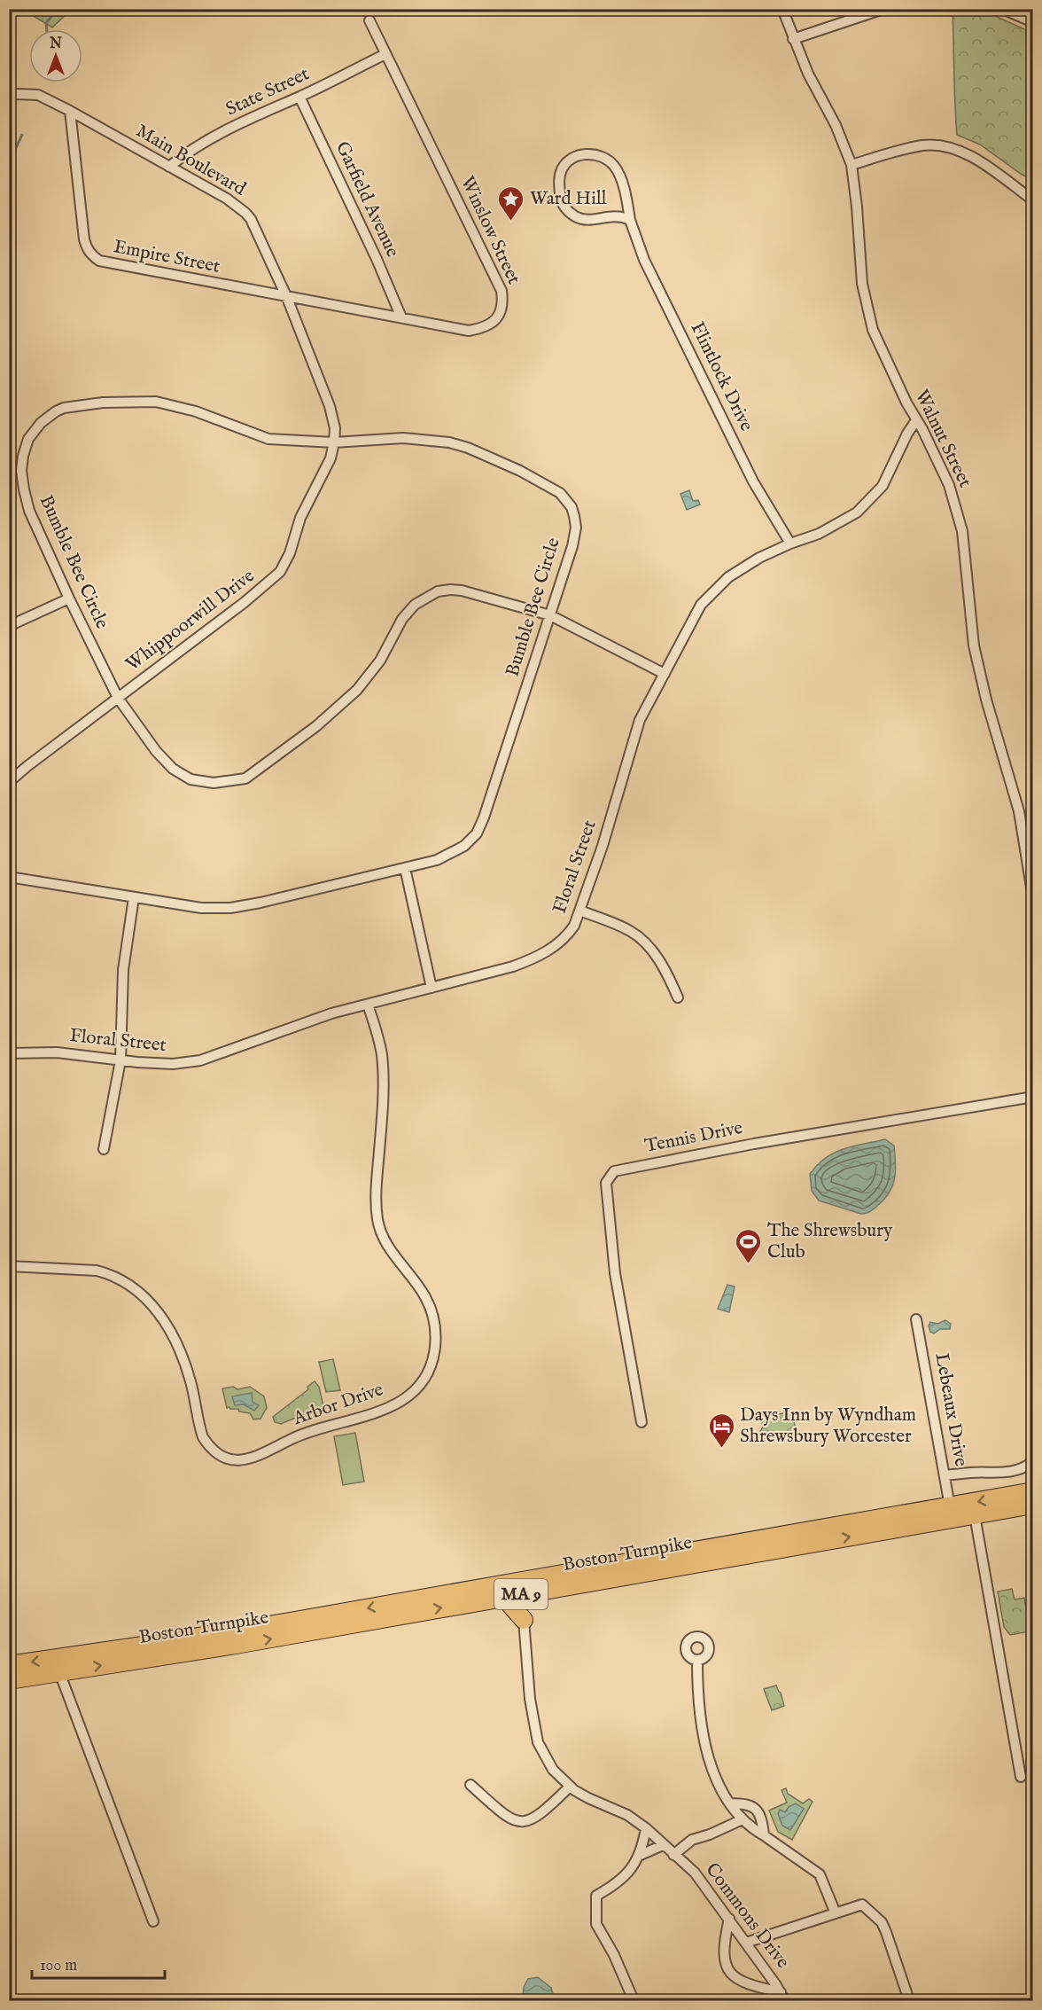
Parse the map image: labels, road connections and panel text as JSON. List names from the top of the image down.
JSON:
{
  "streets": {
    "highway": ["Boston Turnpike", "MA 9"],
    "street": [
      "State Street",
      "Main Boulevard",
      "Garfield Avenue",
      "Winslow Street",
      "Empire Street",
      "Flintlock Drive",
      "Walnut Street",
      "Bumble Bee Circle",
      "Whippoorwill Drive",
      "Floral Street",
      "Tennis Drive",
      "Arbor Drive",
      "Lebeaux Drive",
      "Commons Drive"
    ]
  },
  "crossings": [
    ["State Street", "Main Boulevard"],
    ["State Street", "Garfield Avenue"],
    ["State Street", "Winslow Street"],
    ["Main Boulevard", "Winslow Street"],
    ["Main Boulevard", "Empire Street"],
    ["Main Boulevard", "Bumble Bee Circle"],
    ["Main Boulevard", "Whippoorwill Drive"],
    ["Garfield Avenue", "Winslow Street"],
    ["Winslow Street", "Empire Street"],
    ["Flintlock Drive", "Floral Street"],
    ["Walnut Street", "Floral Street"],
    ["Bumble Bee Circle", "Whippoorwill Drive"],
    ["Bumble Bee Circle", "Floral Street"],
    ["Floral Street", "Arbor Drive"],
    ["Lebeaux Drive", "Boston Turnpike"]
  ],
  "places": {
    "place": ["Ward Hill"],
    "sports": ["The Shrewsbury Club"],
    "hotel": ["Days Inn by Wyndham Shrewsbury Worcester"]
  },
  "scale_bar": "100 m",
  "north": "top"
}
